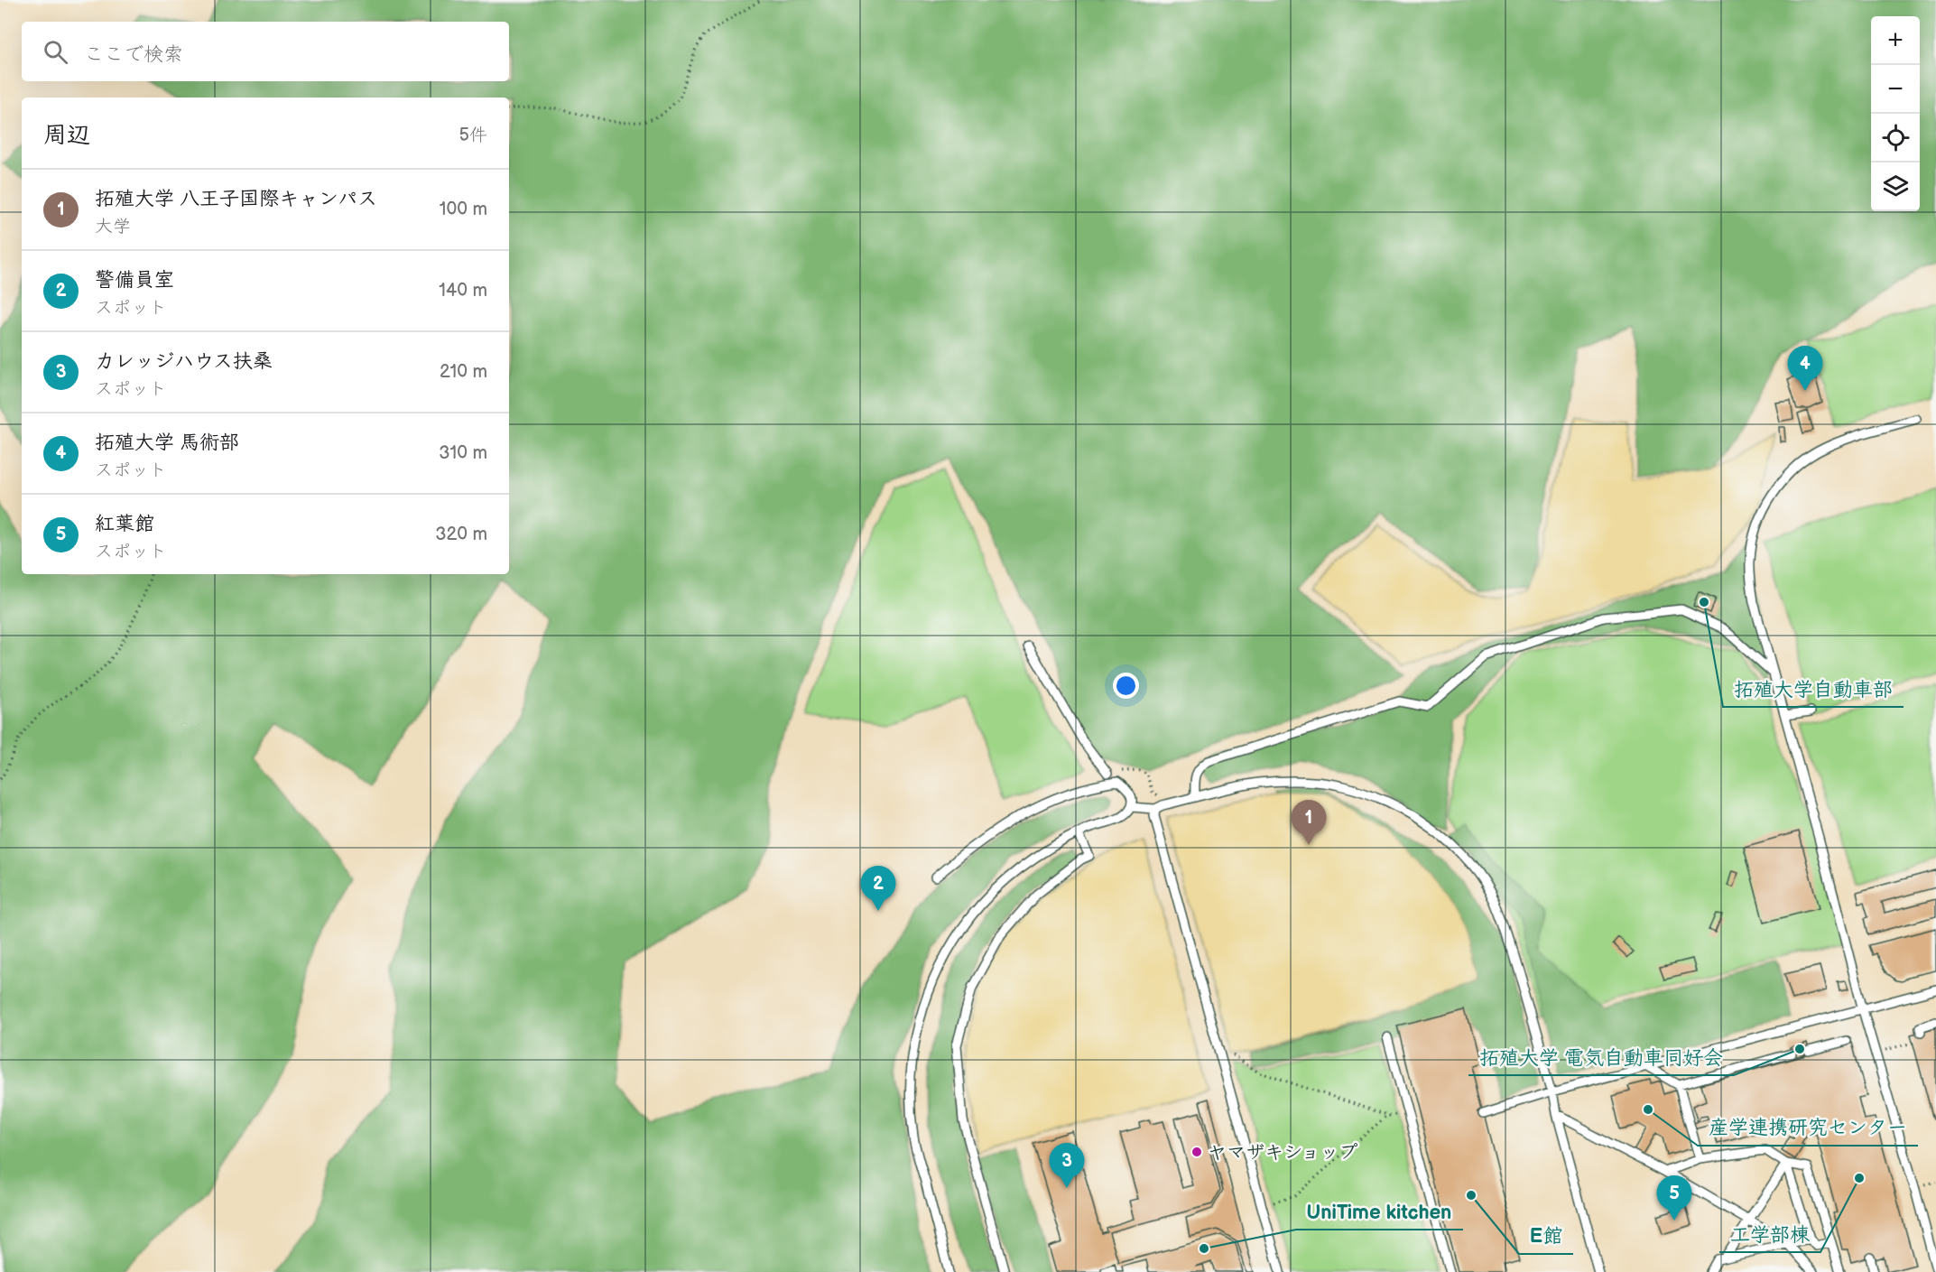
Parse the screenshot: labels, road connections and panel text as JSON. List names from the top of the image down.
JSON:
{
  "places": [
    "拓殖大学自動車部",
    "拓殖大学 電気自動車同好会",
    "産学連携研究センター",
    "ヤマザキショップ",
    "工学部棟",
    "E館",
    "UniTime kitchen"
  ],
  "page": {
    "map_buttons": ["+", "−"],
    "search": "ここで検索",
    "heading": ["周辺", "5件"],
    "list": [
      {
        "mark": "1",
        "name": "拓殖大学 八王子国際キャンパス",
        "note": "大学",
        "value": "100 m"
      },
      {
        "mark": "2",
        "name": "警備員室",
        "note": "スポット",
        "value": "140 m"
      },
      {
        "mark": "3",
        "name": "カレッジハウス扶桑",
        "note": "スポット",
        "value": "210 m"
      },
      {
        "mark": "4",
        "name": "拓殖大学 馬術部",
        "note": "スポット",
        "value": "310 m"
      },
      {
        "mark": "5",
        "name": "紅葉館",
        "note": "スポット",
        "value": "320 m"
      }
    ],
    "pins": [
      "4",
      "1",
      "2",
      "3",
      "5"
    ]
  }
}
